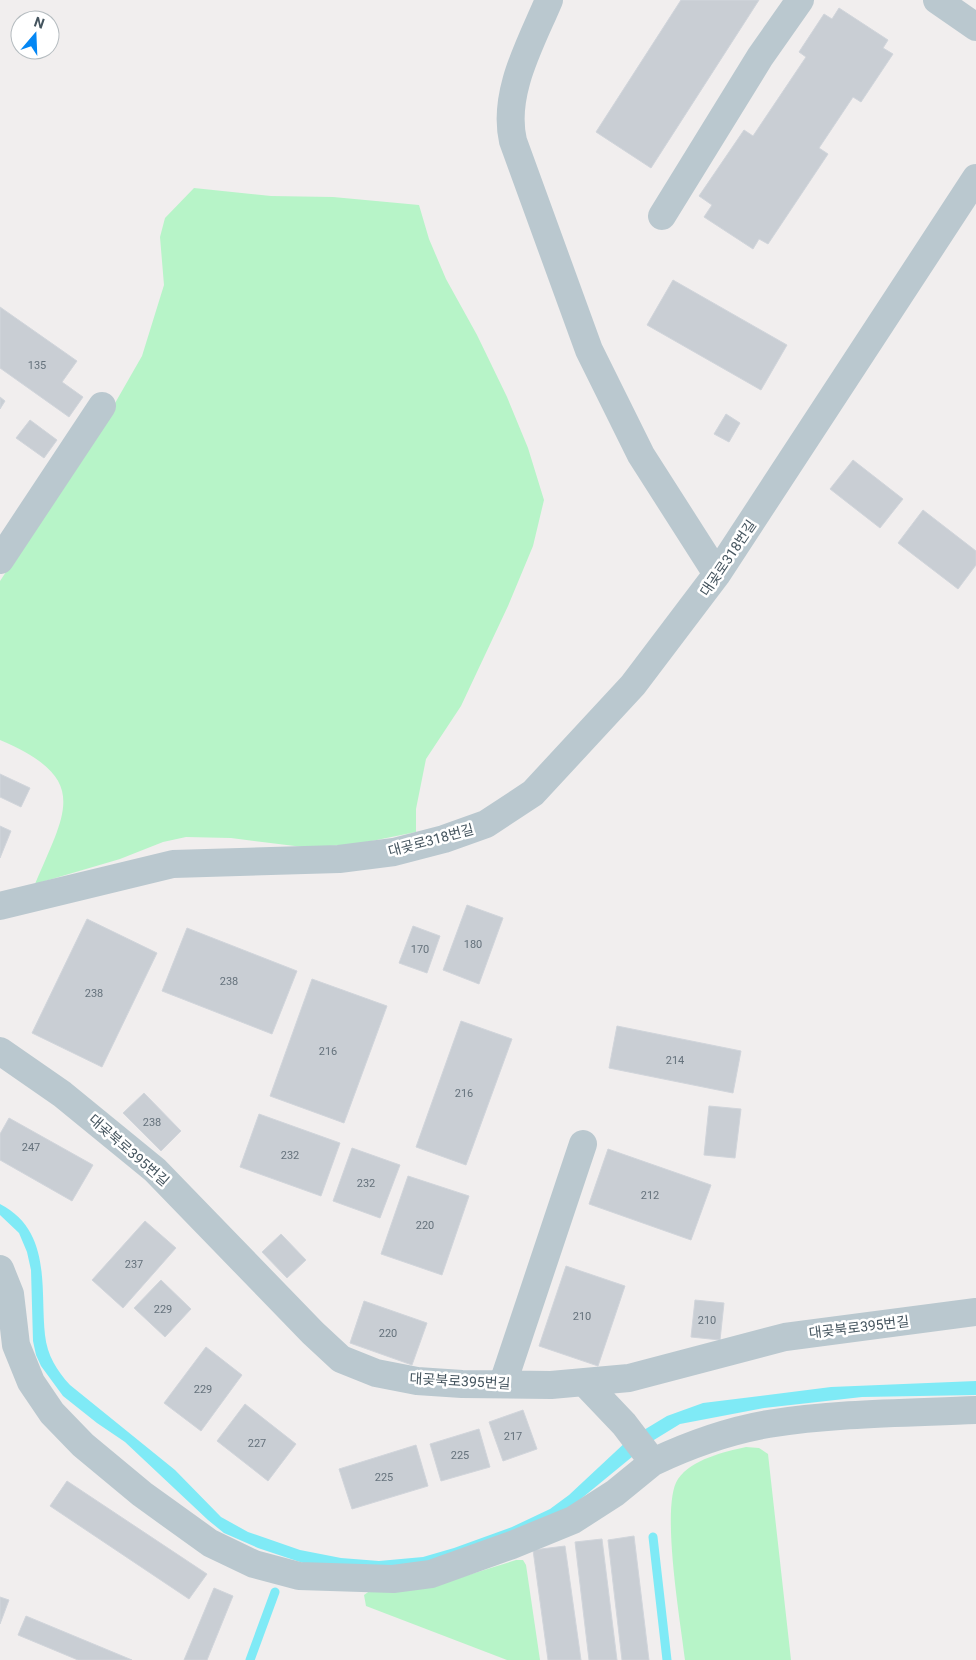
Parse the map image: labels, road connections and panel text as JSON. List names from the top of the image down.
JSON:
{
  "streets": {
    "street": ["대곶로318번길", "대곶북로395번길"]
  },
  "house_numbers": [
    "135",
    "180",
    "170",
    "238",
    "238",
    "216",
    "214",
    "216",
    "238",
    "247",
    "232",
    "232",
    "212",
    "220",
    "237",
    "229",
    "210",
    "210",
    "220",
    "229",
    "217",
    "227",
    "225",
    "225"
  ],
  "north": "top"
}
